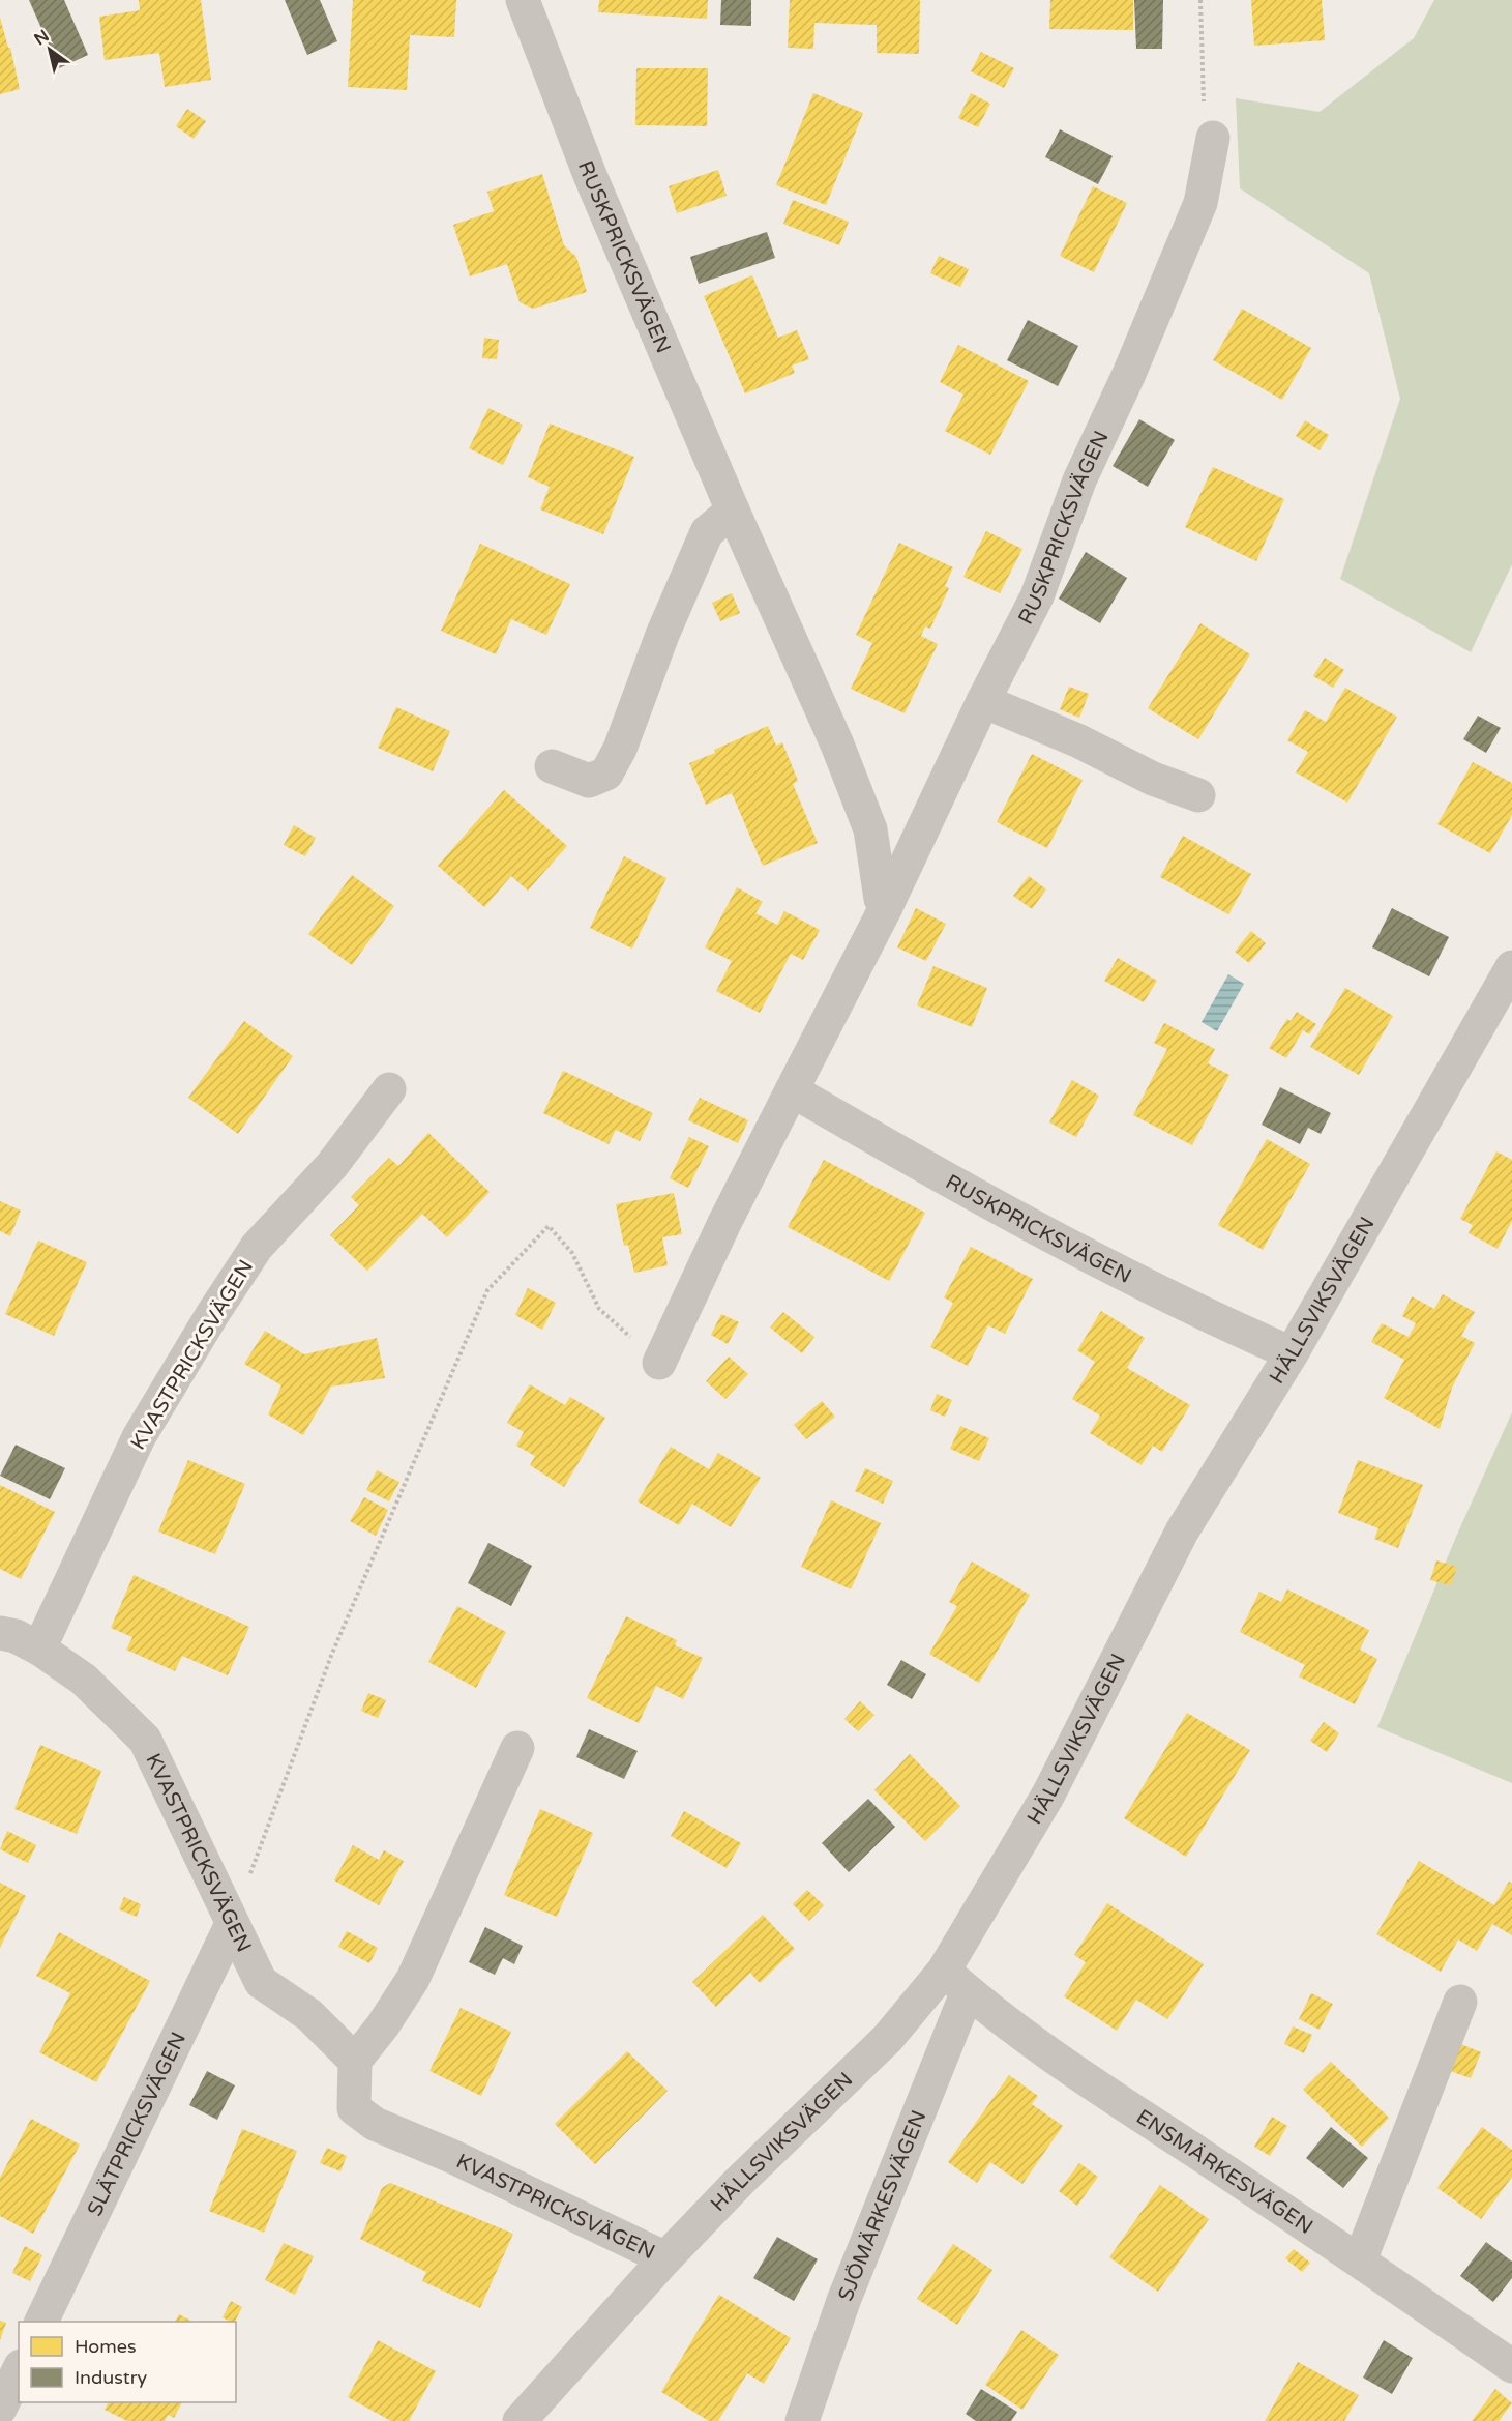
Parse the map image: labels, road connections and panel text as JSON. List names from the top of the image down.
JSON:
{
  "streets": {
    "street": [
      "RUSKPRICKSVÄGEN",
      "HÄLLSVIKSVÄGEN",
      "KVASTPRICKSVÄGEN",
      "SLÄTPRICKSVÄGEN",
      "ENSMÄRKESVÄGEN",
      "SJÖMÄRKESVÄGEN"
    ]
  },
  "crossings": [
    ["RUSKPRICKSVÄGEN", "HÄLLSVIKSVÄGEN"],
    ["HÄLLSVIKSVÄGEN", "KVASTPRICKSVÄGEN"],
    ["HÄLLSVIKSVÄGEN", "ENSMÄRKESVÄGEN"],
    ["HÄLLSVIKSVÄGEN", "SJÖMÄRKESVÄGEN"],
    ["KVASTPRICKSVÄGEN", "SLÄTPRICKSVÄGEN"],
    ["ENSMÄRKESVÄGEN", "SJÖMÄRKESVÄGEN"]
  ],
  "legend": ["Homes", "Industry"],
  "north": "top left"
}
